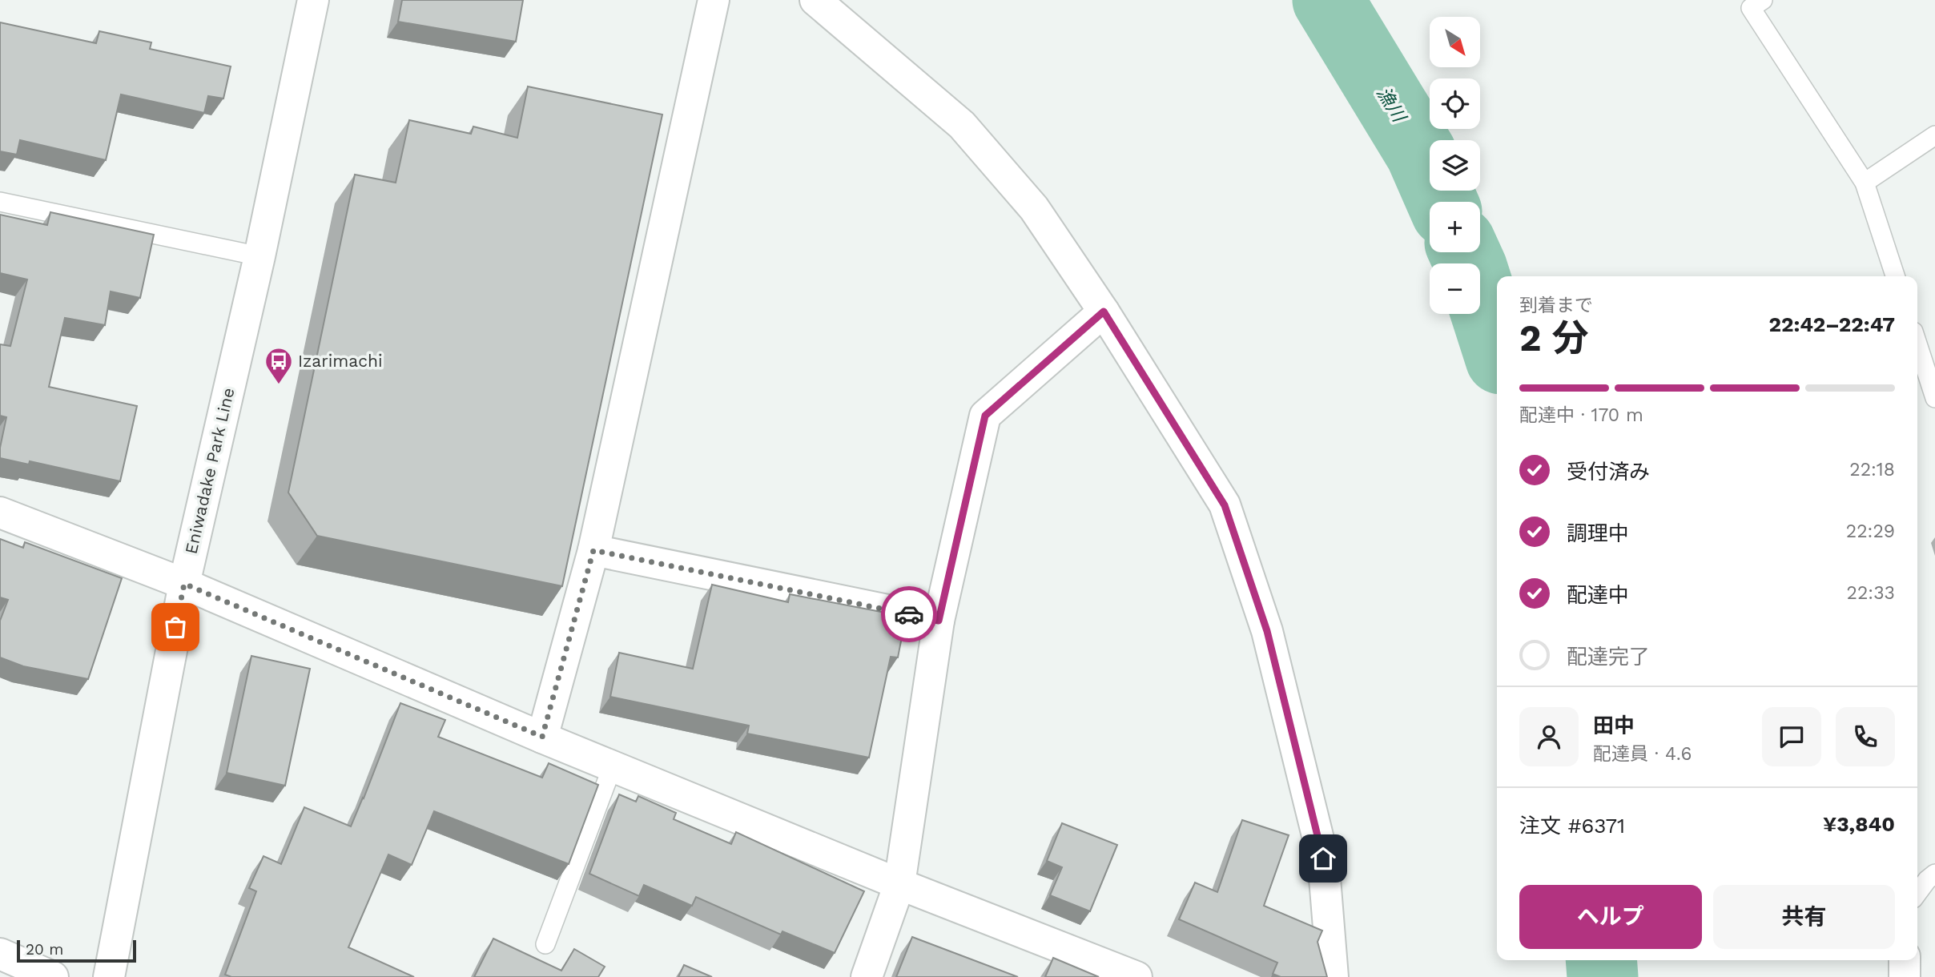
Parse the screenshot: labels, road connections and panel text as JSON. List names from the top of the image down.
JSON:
{
  "streets": {
    "street": ["Eniwadake Park Line"]
  },
  "water": ["漁川"],
  "places": {
    "bus stop": ["Izarimachi"]
  },
  "scale_bar": "20 m",
  "north": "bottom right",
  "page": {
    "map_buttons": ["+", "−"],
    "heading": ["2 分", "到着まで", "22:42–22:47"],
    "panel": [
      "田中",
      "配達員 · 4.6",
      "注文 #6371",
      "¥3,840"
    ],
    "bar": "配達中 · 170 m",
    "list": [
      ["受付済み", "22:18"],
      ["調理中", "22:29"],
      ["配達中", "22:33"],
      "配達完了"
    ],
    "buttons": ["ヘルプ", "共有"],
    "scale": "20 m"
  }
}
